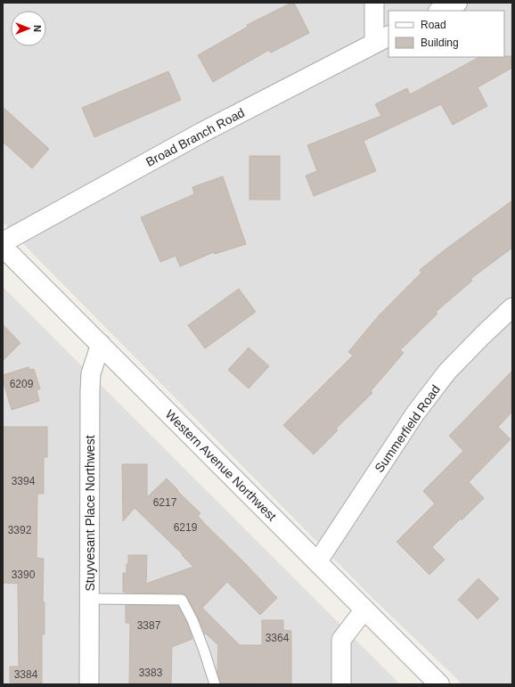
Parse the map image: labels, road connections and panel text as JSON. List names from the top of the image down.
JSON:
{
  "streets": {
    "street": [
      "Broad Branch Road",
      "Summerfield Road",
      "Western Avenue Northwest",
      "Stuyvesant Place Northwest"
    ]
  },
  "crossings": [
    ["Summerfield Road", "Western Avenue Northwest"],
    ["Western Avenue Northwest", "Stuyvesant Place Northwest"]
  ],
  "house_numbers": [
    "6209",
    "3394",
    "6217",
    "6219",
    "3392",
    "3390",
    "3387",
    "3364",
    "3383",
    "3384"
  ],
  "legend": ["Road", "Building"],
  "north": "right"
}
